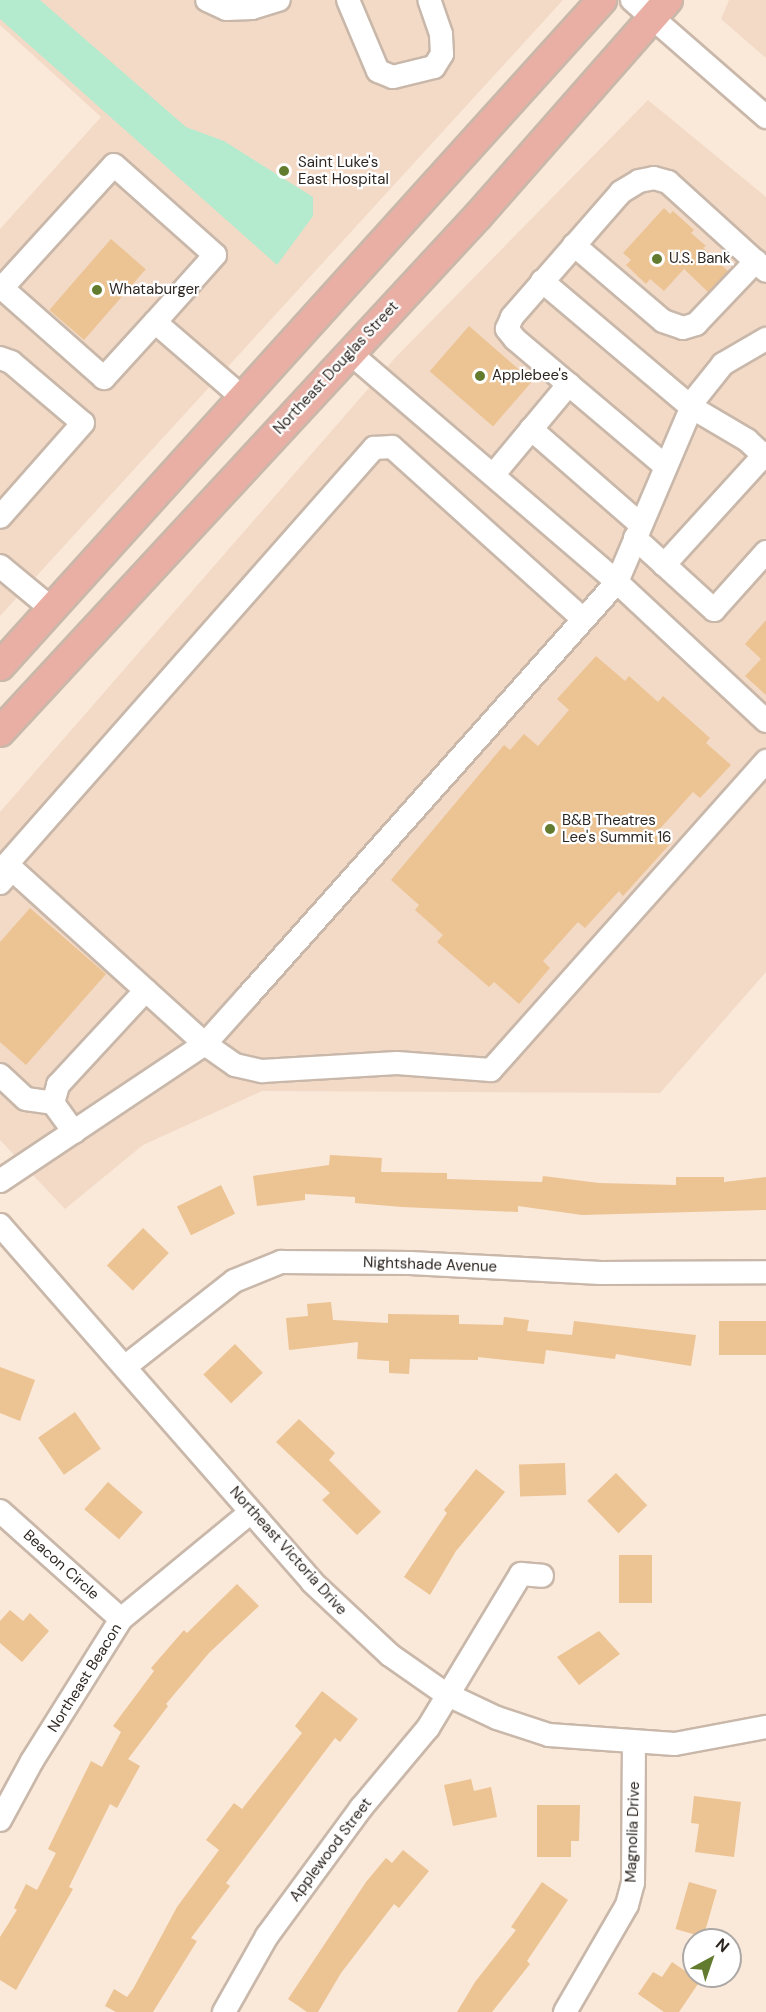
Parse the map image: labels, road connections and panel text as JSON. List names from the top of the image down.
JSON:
{
  "streets": {
    "main road": ["Northeast Douglas Street"],
    "street": [
      "Nightshade Avenue",
      "Northeast Victoria Drive",
      "Beacon Circle",
      "Northeast Beacon",
      "Magnolia Drive",
      "Applewood Street"
    ]
  },
  "crossings": [
    ["Nightshade Avenue", "Northeast Victoria Drive"],
    ["Northeast Victoria Drive", "Northeast Beacon"],
    ["Northeast Victoria Drive", "Magnolia Drive"],
    ["Northeast Victoria Drive", "Applewood Street"],
    ["Beacon Circle", "Northeast Beacon"]
  ],
  "places": [
    "Saint Luke's East Hospital",
    "U.S. Bank",
    "Whataburger",
    "Applebee's",
    "B&B Theatres Lee's Summit 16"
  ],
  "north": "top right"
}
